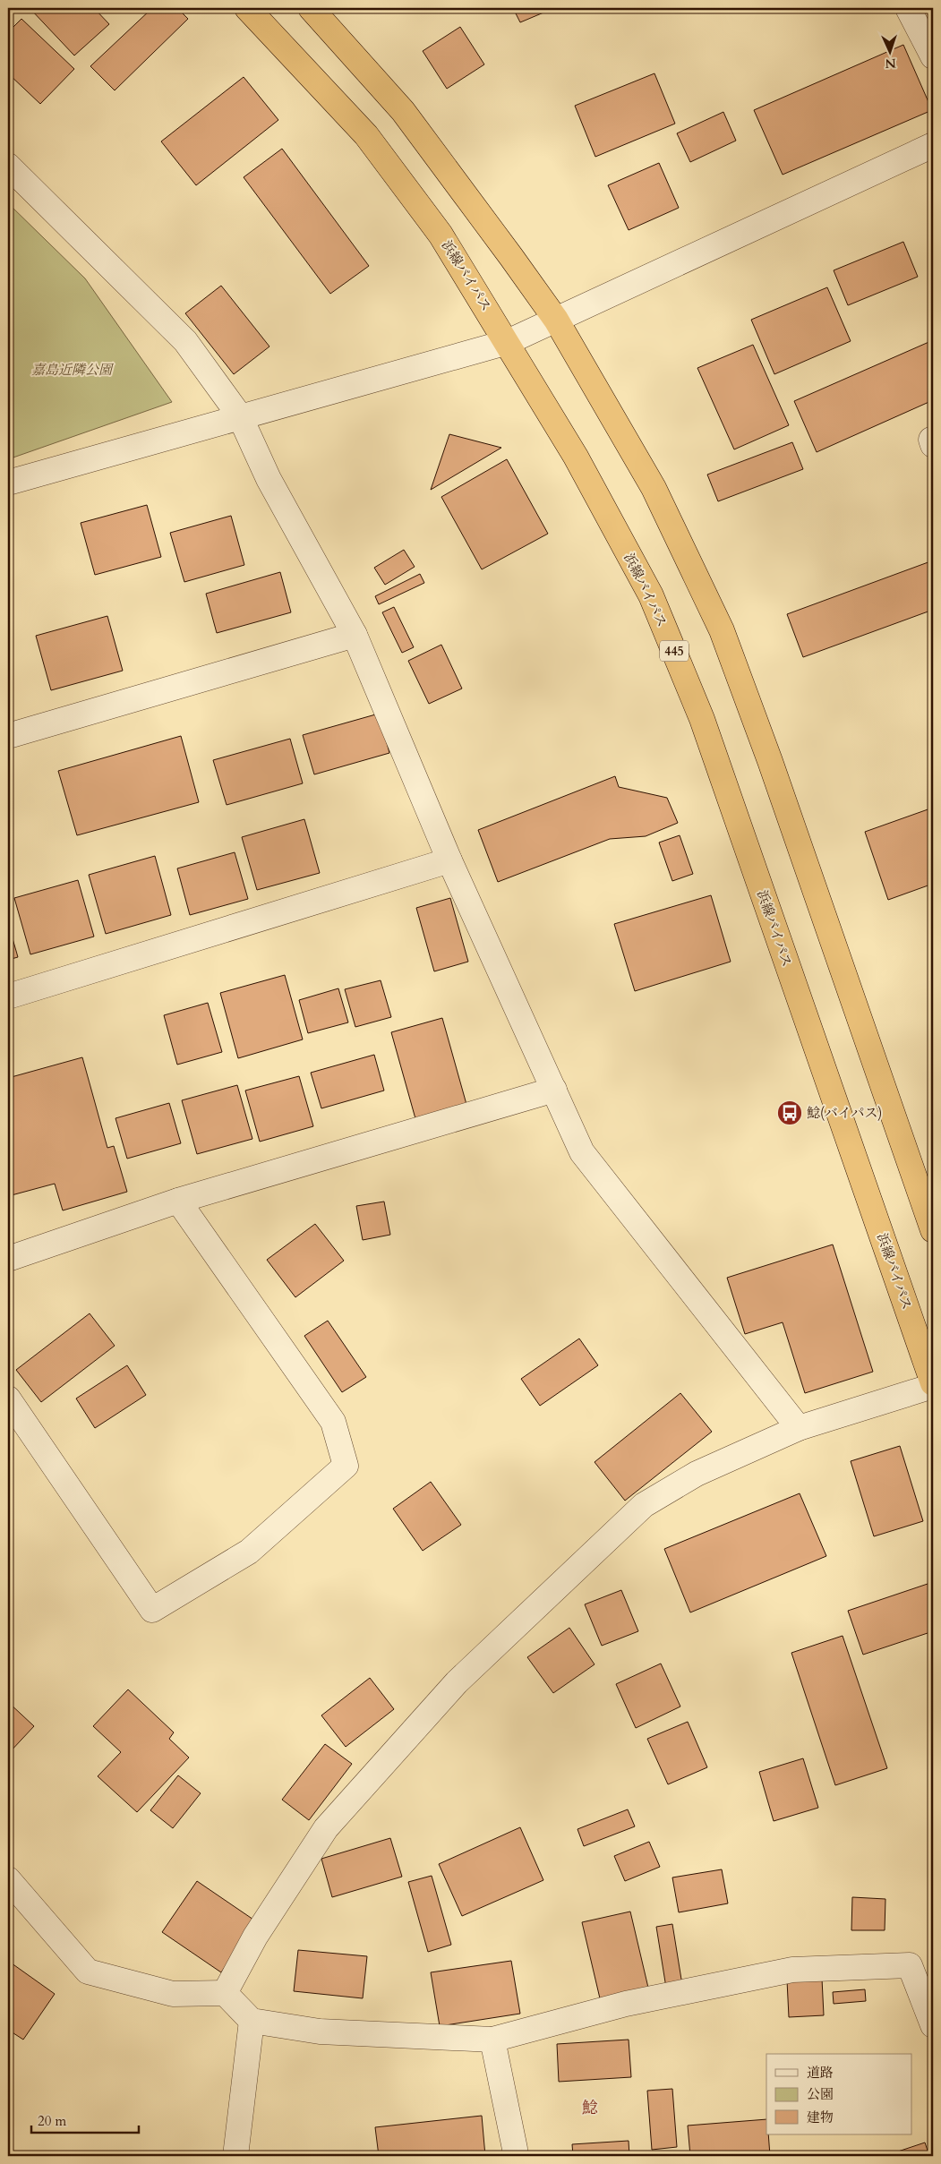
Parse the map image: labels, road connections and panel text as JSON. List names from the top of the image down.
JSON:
{
  "streets": {
    "highway": ["浜線バイパス", "445"]
  },
  "districts": ["鯰"],
  "parks": ["嘉島近隣公園"],
  "places": {
    "bus stop": ["鯰(バイパス)"]
  },
  "legend": ["道路", "公園", "建物"],
  "scale_bar": "20 m",
  "north": "bottom"
}
